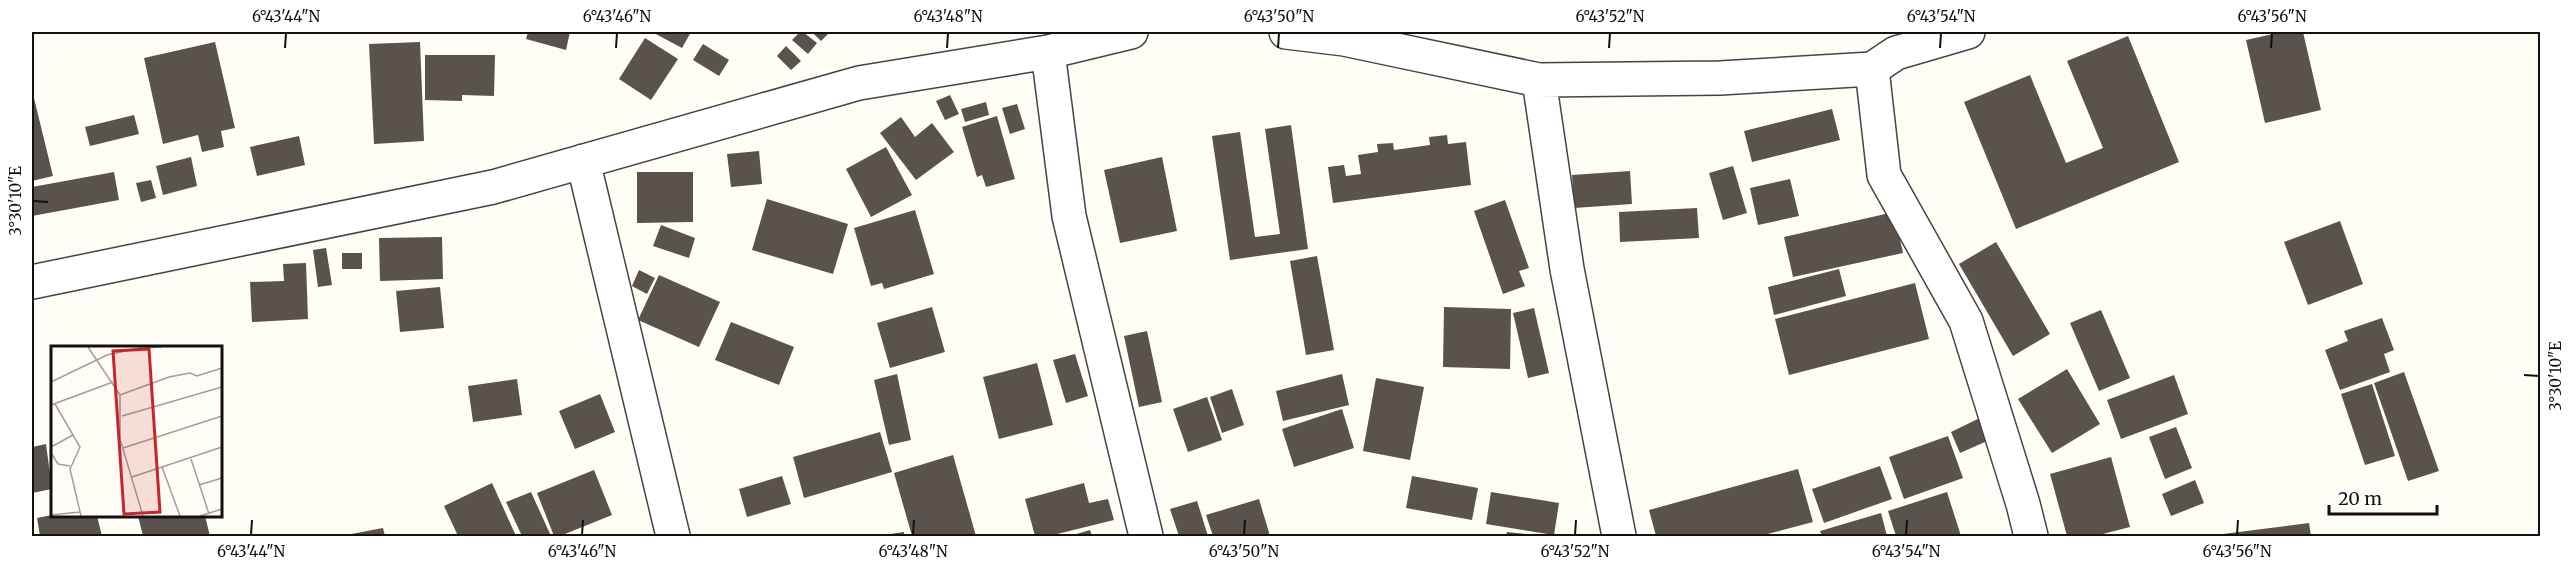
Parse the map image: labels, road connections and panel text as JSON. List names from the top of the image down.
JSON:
{
  "scale_bar": "20 m",
  "coordinates": [
    "6°43'44\"N",
    "6°43'46\"N",
    "6°43'48\"N",
    "6°43'50\"N",
    "6°43'52\"N",
    "6°43'54\"N",
    "6°43'56\"N",
    "3°30'10\"E"
  ]
}
